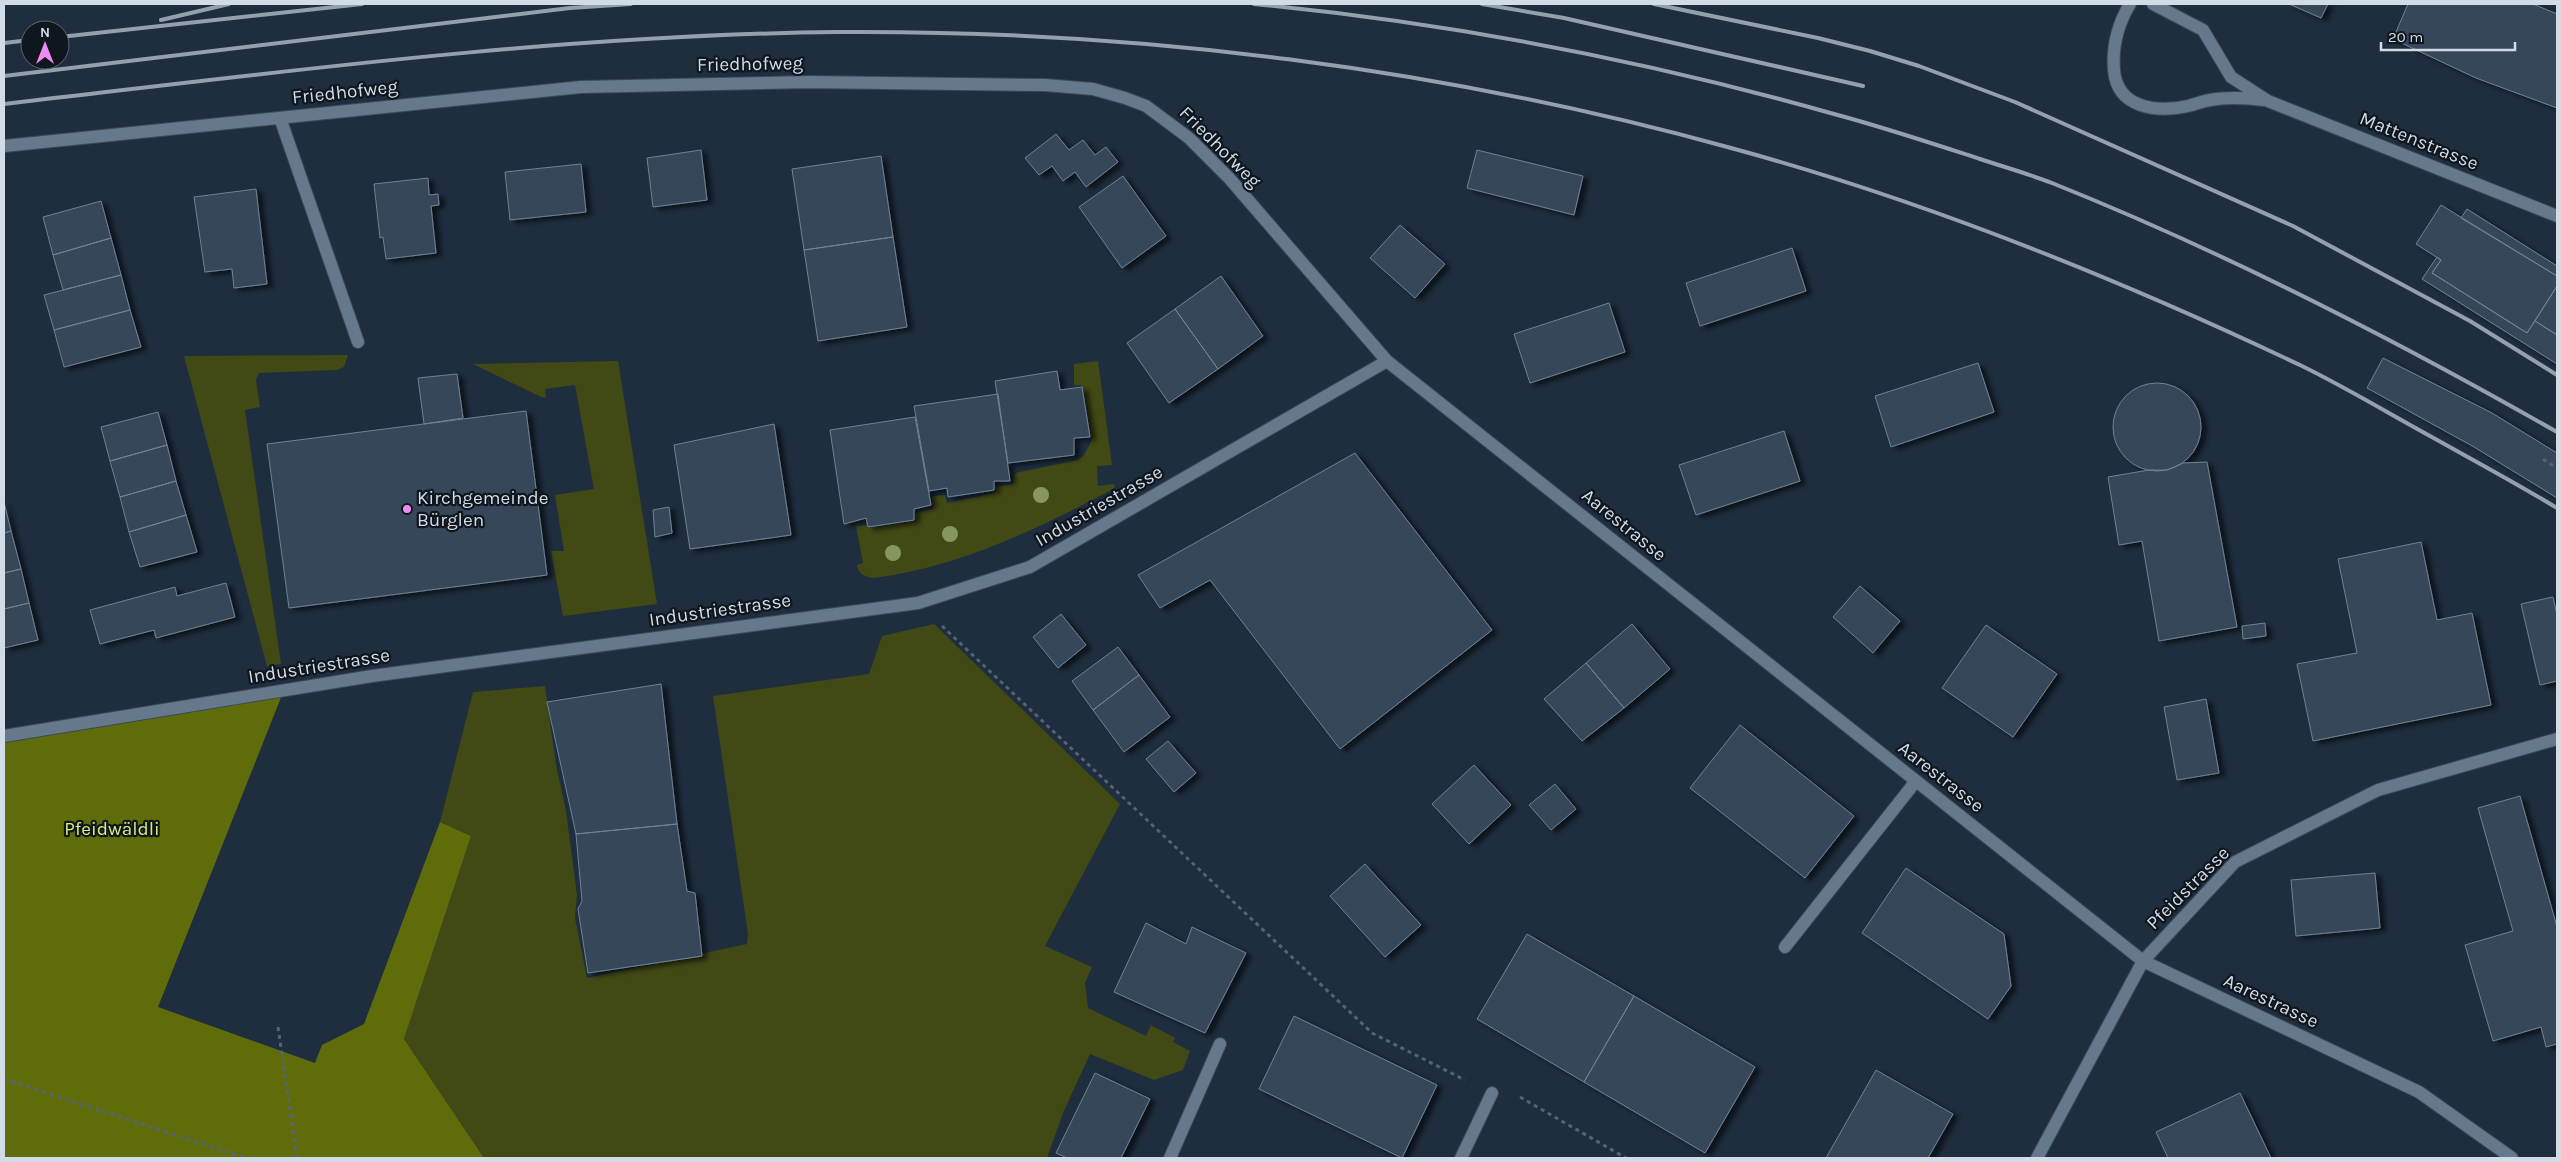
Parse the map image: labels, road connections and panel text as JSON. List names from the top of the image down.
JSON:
{
  "streets": {
    "street": [
      "Friedhofweg",
      "Mattenstrasse",
      "Industriestrasse",
      "Aarestrasse",
      "Pfeidstrasse"
    ]
  },
  "crossings": [
    ["Friedhofweg", "Industriestrasse"],
    ["Friedhofweg", "Aarestrasse"],
    ["Industriestrasse", "Aarestrasse"],
    ["Aarestrasse", "Pfeidstrasse"]
  ],
  "parks": ["Pfeidwäldli"],
  "places": ["Kirchgemeinde Bürglen"],
  "scale_bar": "20 m",
  "north": "top"
}
